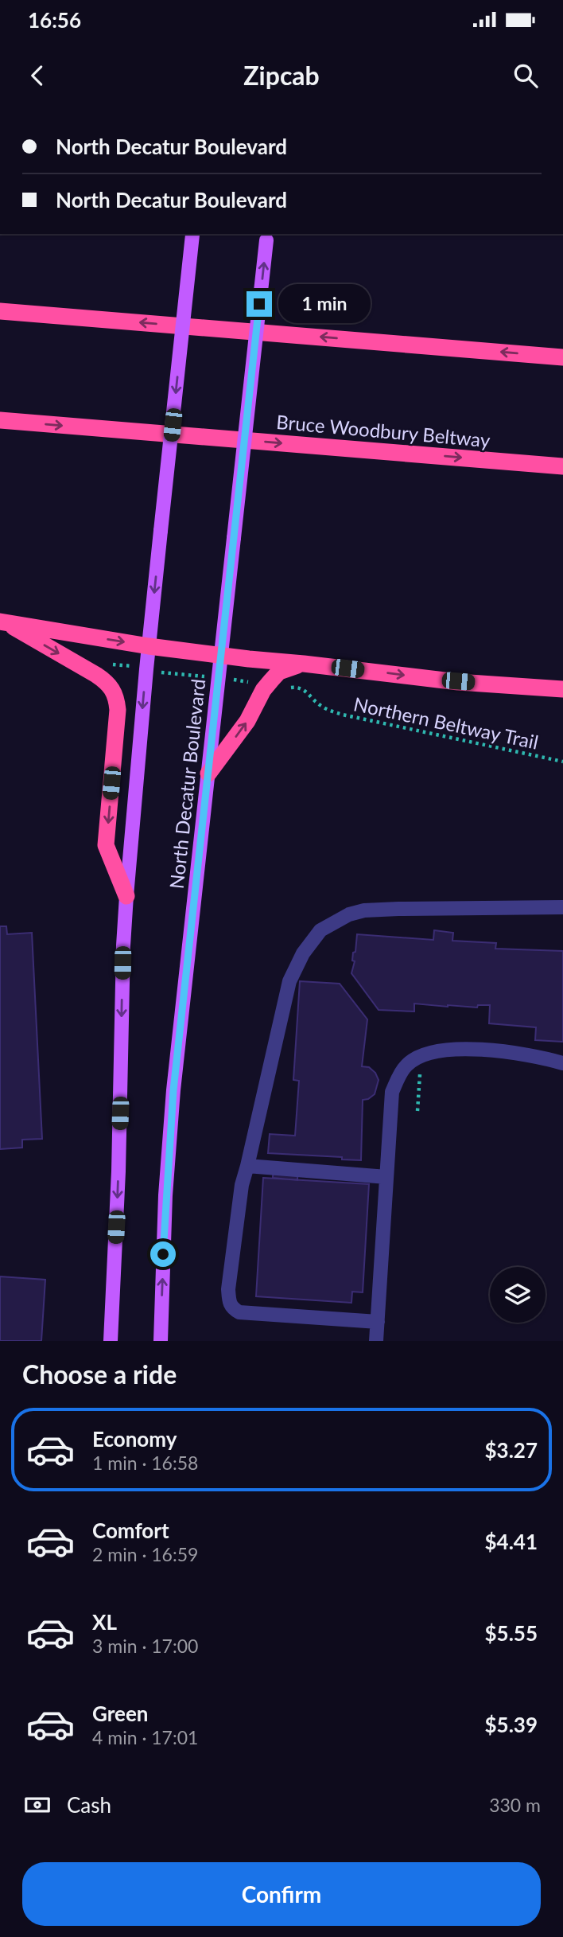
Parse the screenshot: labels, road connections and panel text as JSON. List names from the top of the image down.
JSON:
{
  "streets": {
    "highway": ["Bruce Woodbury Beltway"],
    "main road": ["North Decatur Boulevard"],
    "path": ["Northern Beltway Trail"]
  },
  "page": {
    "status": "16:56",
    "header": "Zipcab",
    "banner": ["North Decatur Boulevard", "North Decatur Boulevard"],
    "bubble": "1 min",
    "heading": "Choose a ride",
    "list": [
      {
        "name": "Economy",
        "note": "1 min · 16:58",
        "value": "$3.27"
      },
      {
        "name": "Comfort",
        "note": "2 min · 16:59",
        "value": "$4.41"
      },
      {
        "name": "XL",
        "note": "3 min · 17:00",
        "value": "$5.55"
      },
      {
        "name": "Green",
        "note": "4 min · 17:01",
        "value": "$5.39"
      }
    ],
    "pay": ["Cash", "330 m"],
    "buttons": "Confirm"
  }
}
